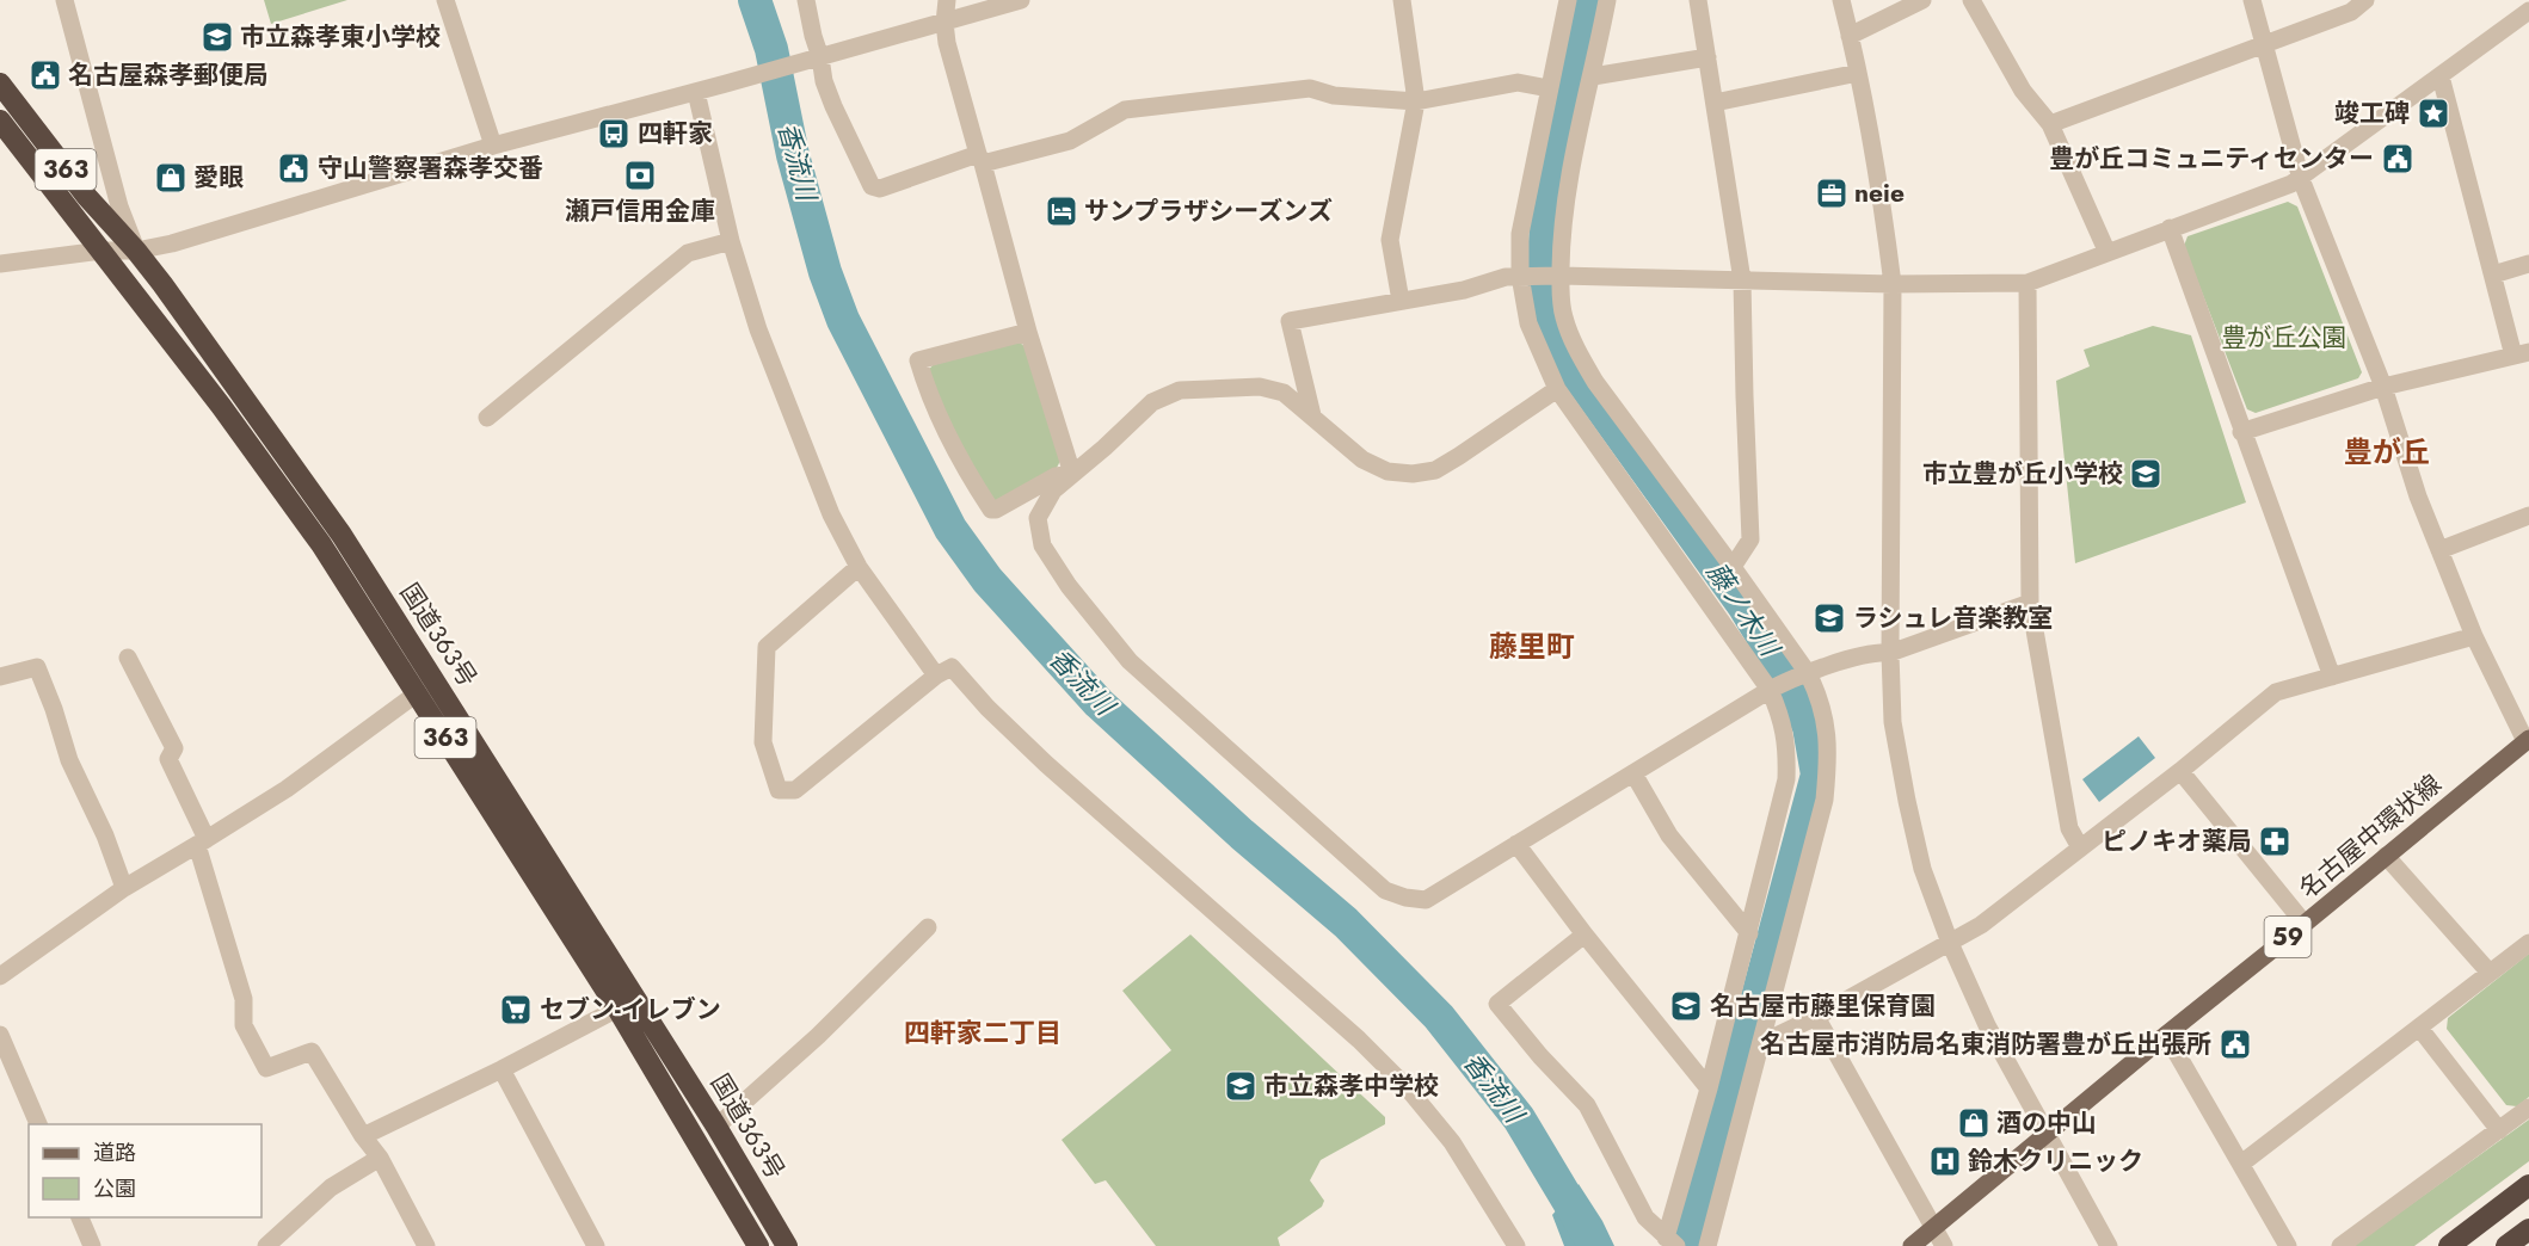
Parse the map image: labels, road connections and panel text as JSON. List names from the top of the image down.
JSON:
{
  "streets": {
    "highway": ["363", "国道363号"],
    "main road": ["名古屋中環状線", "59"]
  },
  "districts": ["豊が丘", "藤里町", "四軒家二丁目"],
  "water": ["香流川", "藤ノ木川"],
  "parks": ["豊が丘公園"],
  "places": {
    "school or university": [
      "市立森孝東小学校",
      "市立豊が丘小学校",
      "ラシュレ音楽教室",
      "名古屋市藤里保育園",
      "市立森孝中学校"
    ],
    "public building": [
      "名古屋森孝郵便局",
      "豊が丘コミュニティセンター",
      "守山警察署森孝交番",
      "名古屋市消防局名東消防署豊が丘出張所"
    ],
    "place": ["竣工碑"],
    "bus stop": ["四軒家"],
    "bank": ["瀬戸信用金庫"],
    "shop": ["愛眼", "酒の中山"],
    "office": ["neie"],
    "hotel": ["サンプラザシーズンズ"],
    "pharmacy": ["ピノキオ薬局"],
    "supermarket": ["セブン-イレブン"],
    "hospital": ["鈴木クリニック"]
  },
  "legend": ["道路", "公園"]
}
